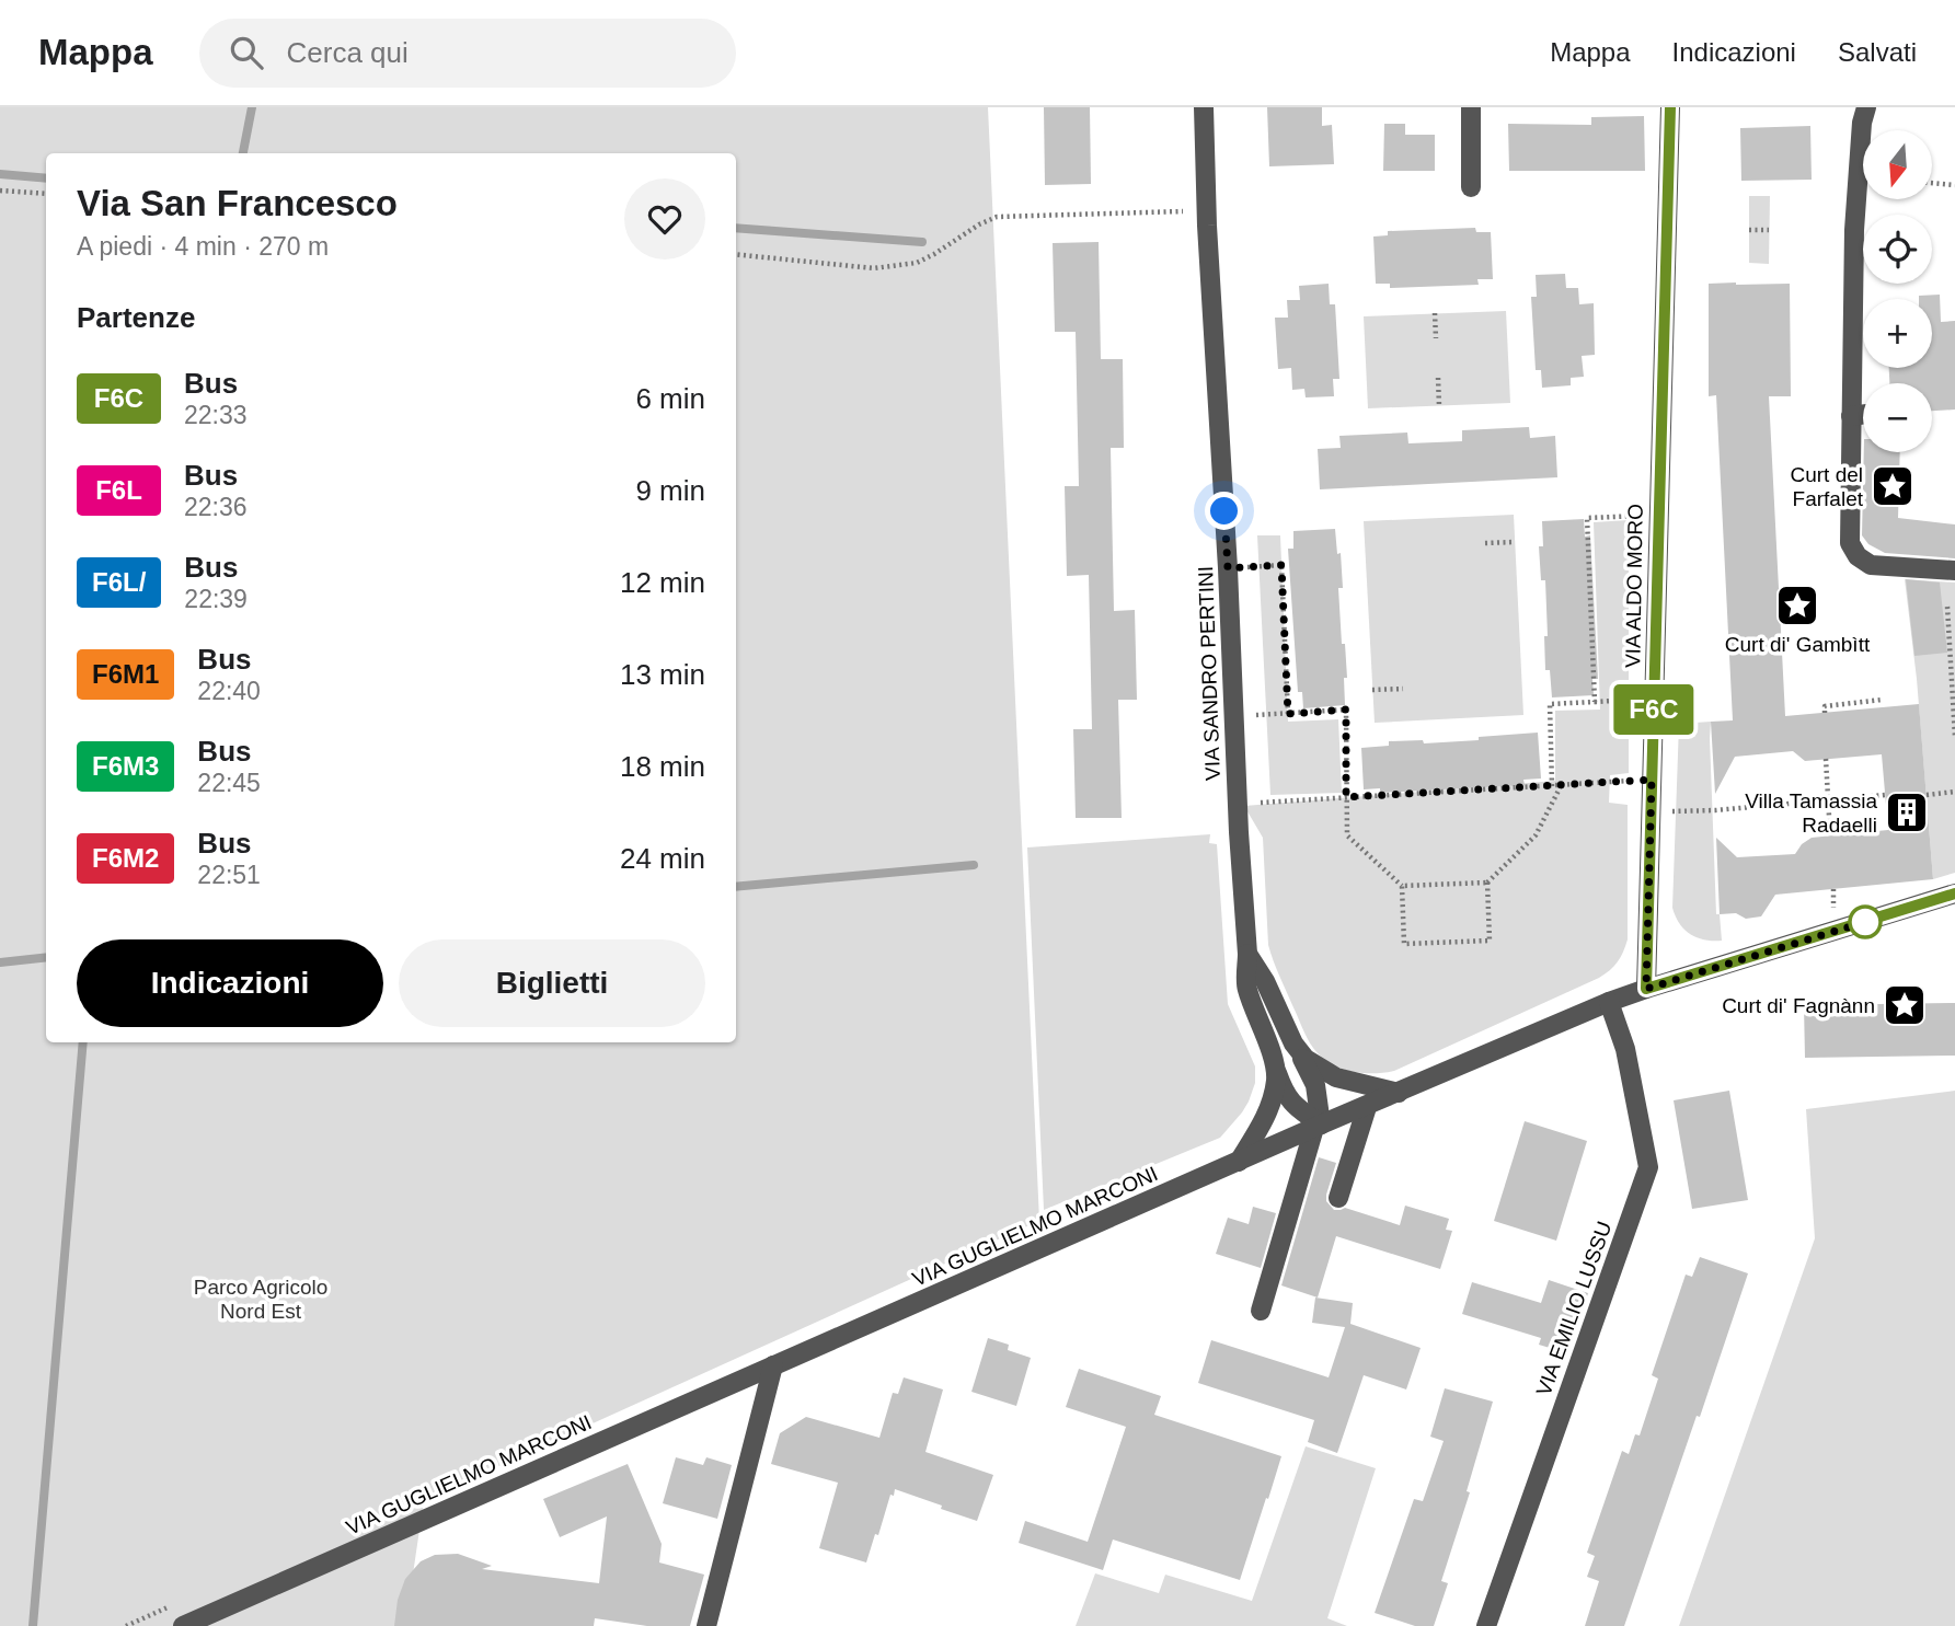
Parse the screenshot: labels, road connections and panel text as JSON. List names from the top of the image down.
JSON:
{
  "streets": {
    "street": [
      "VIA ALDO MORO",
      "VIA SANDRO PERTINI",
      "VIA GUGLIELMO MARCONI",
      "VIA EMILIO LUSSU"
    ]
  },
  "crossings": [
    ["VIA ALDO MORO", "VIA GUGLIELMO MARCONI"],
    ["VIA SANDRO PERTINI", "VIA GUGLIELMO MARCONI"],
    ["VIA GUGLIELMO MARCONI", "VIA EMILIO LUSSU"]
  ],
  "parks": ["Parco Agricolo Nord Est"],
  "places": {
    "place": ["Curt del Farfalet", "Curt di' Gambìtt", "Curt di' Fagnànn"],
    "building": ["Villa Tamassia Radaelli"]
  },
  "lines": ["bus line F6C"],
  "north": "bottom",
  "page": {
    "header": "Mappa",
    "search": "Cerca qui",
    "nav": ["Mappa", "Indicazioni", "Salvati"],
    "on_map": "F6C",
    "map_buttons": ["+", "−"],
    "heading": [
      ["Via San Francesco", "A piedi · 4 min · 270 m"],
      "Partenze"
    ],
    "list": [
      {
        "mark": "F6C",
        "name": "Bus",
        "note": "22:33",
        "value": "6 min"
      },
      {
        "mark": "F6L",
        "name": "Bus",
        "note": "22:36",
        "value": "9 min"
      },
      {
        "mark": "F6L/",
        "name": "Bus",
        "note": "22:39",
        "value": "12 min"
      },
      {
        "mark": "F6M1",
        "name": "Bus",
        "note": "22:40",
        "value": "13 min"
      },
      {
        "mark": "F6M3",
        "name": "Bus",
        "note": "22:45",
        "value": "18 min"
      },
      {
        "mark": "F6M2",
        "name": "Bus",
        "note": "22:51",
        "value": "24 min"
      }
    ],
    "buttons": ["Indicazioni", "Biglietti"]
  }
}
